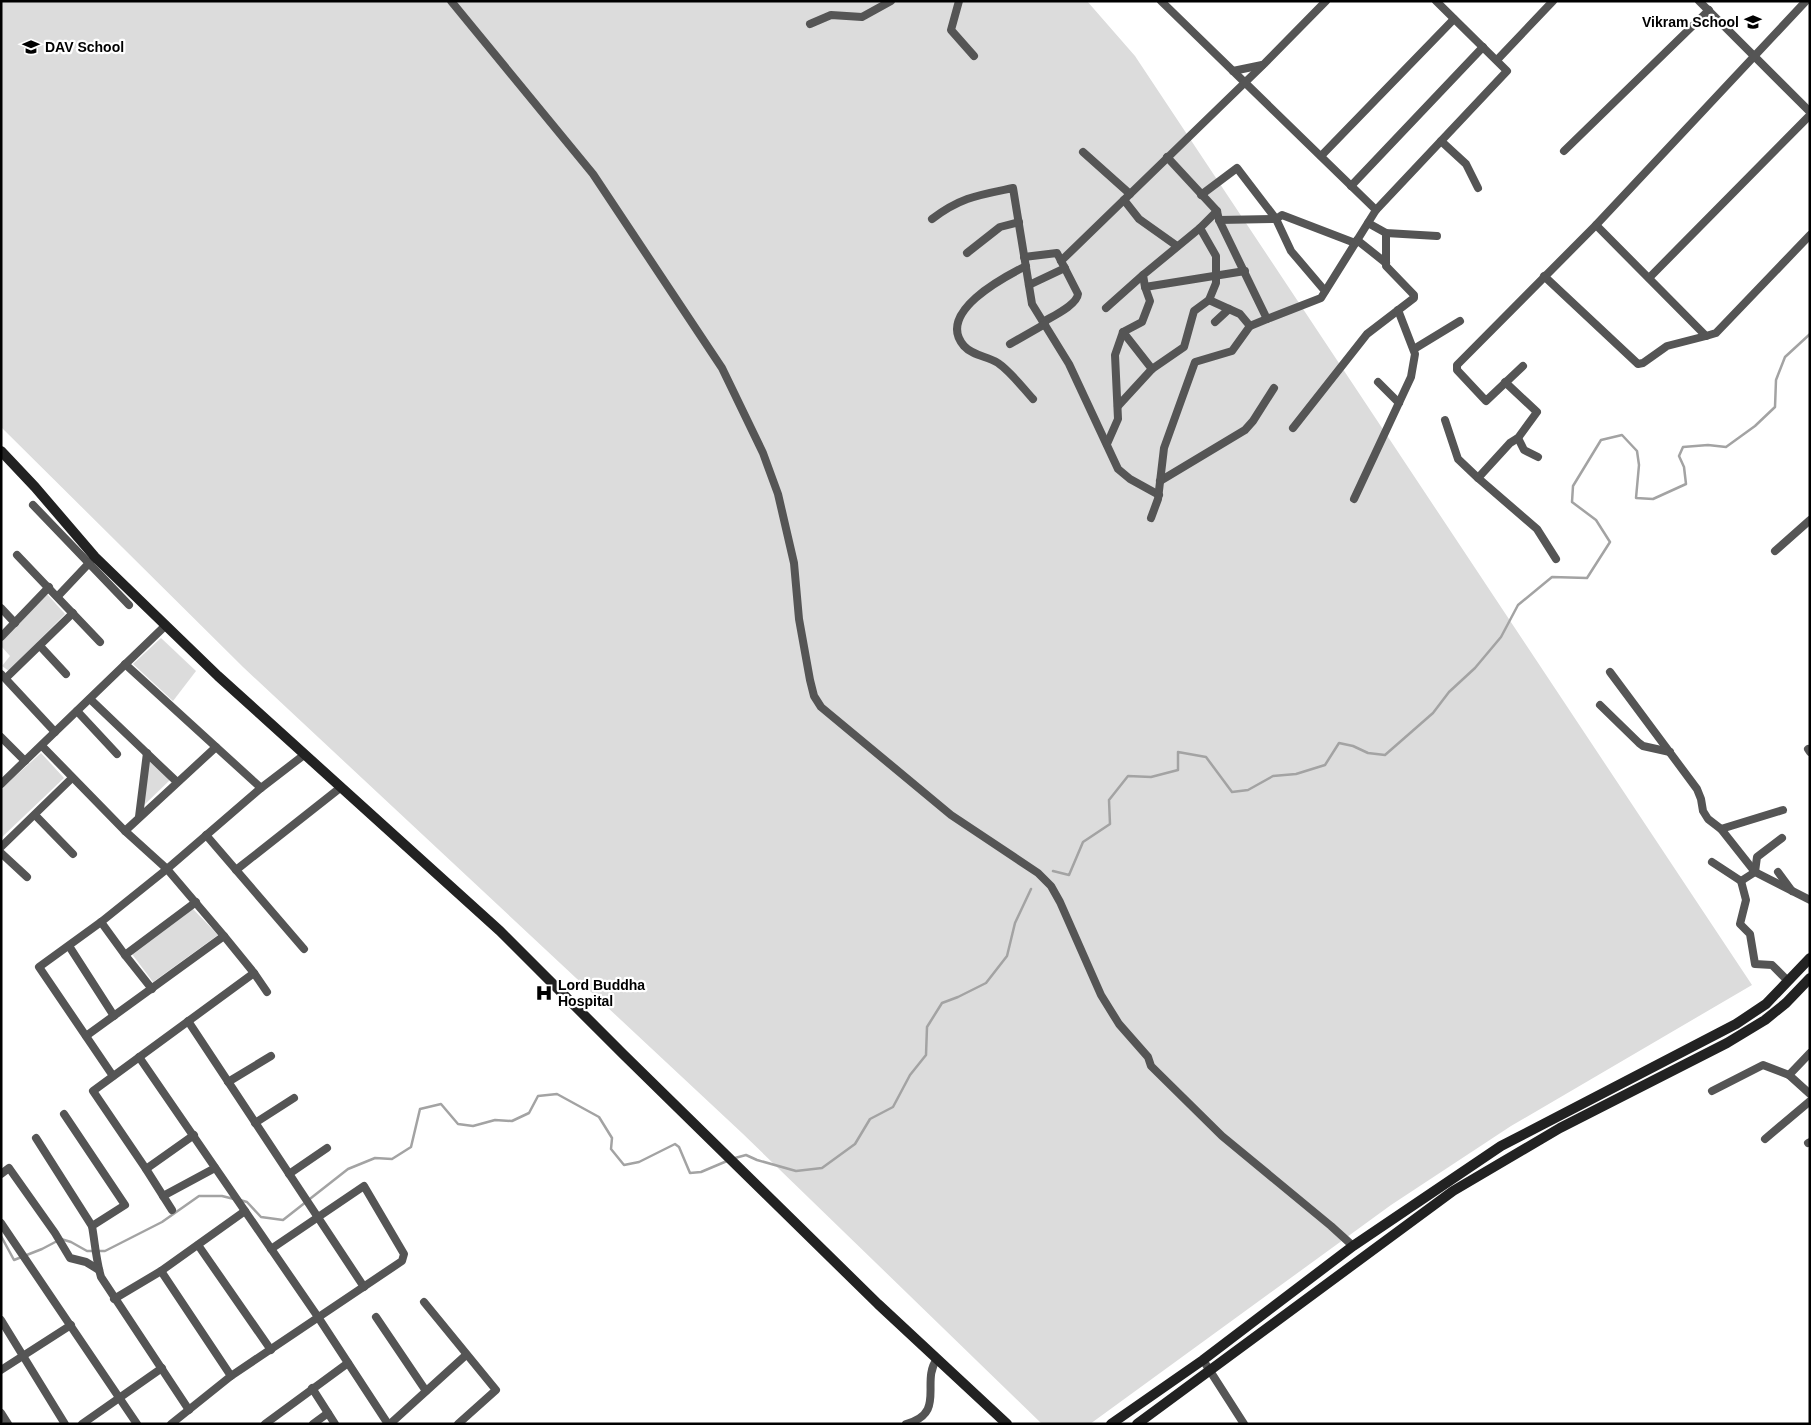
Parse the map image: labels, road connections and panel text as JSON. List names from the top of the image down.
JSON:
{
  "places": {
    "school or university": ["Vikram School", "DAV School"],
    "hospital": ["Lord Buddha Hospital"]
  }
}
